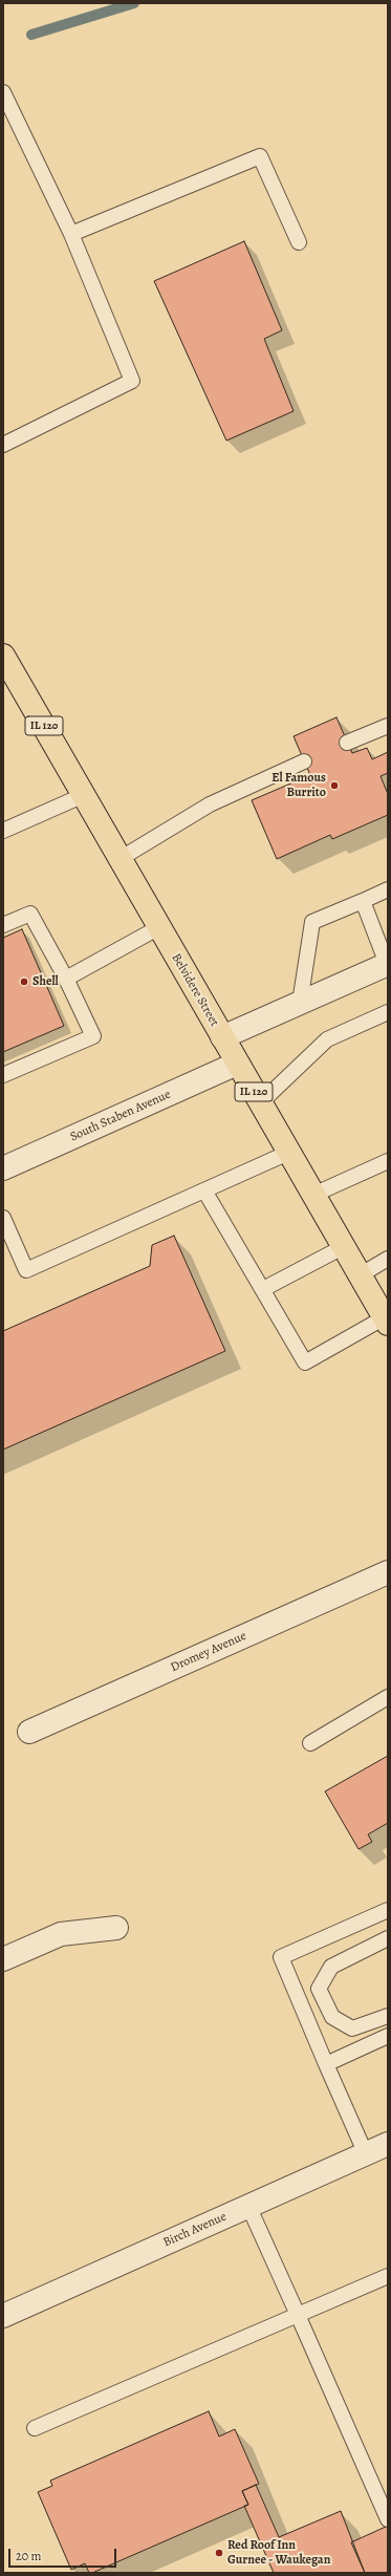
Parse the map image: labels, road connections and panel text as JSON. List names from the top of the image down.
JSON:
{
  "streets": {
    "main road": ["IL 120", "Belvidere Street"],
    "street": ["South Staben Avenue", "Dromey Avenue", "Birch Avenue"]
  },
  "crossings": [
    ["Belvidere Street", "South Staben Avenue"]
  ],
  "places": ["El Famous Burrito", "Shell", "Red Roof Inn Gurnee - Waukegan"],
  "scale_bar": "20 m"
}
